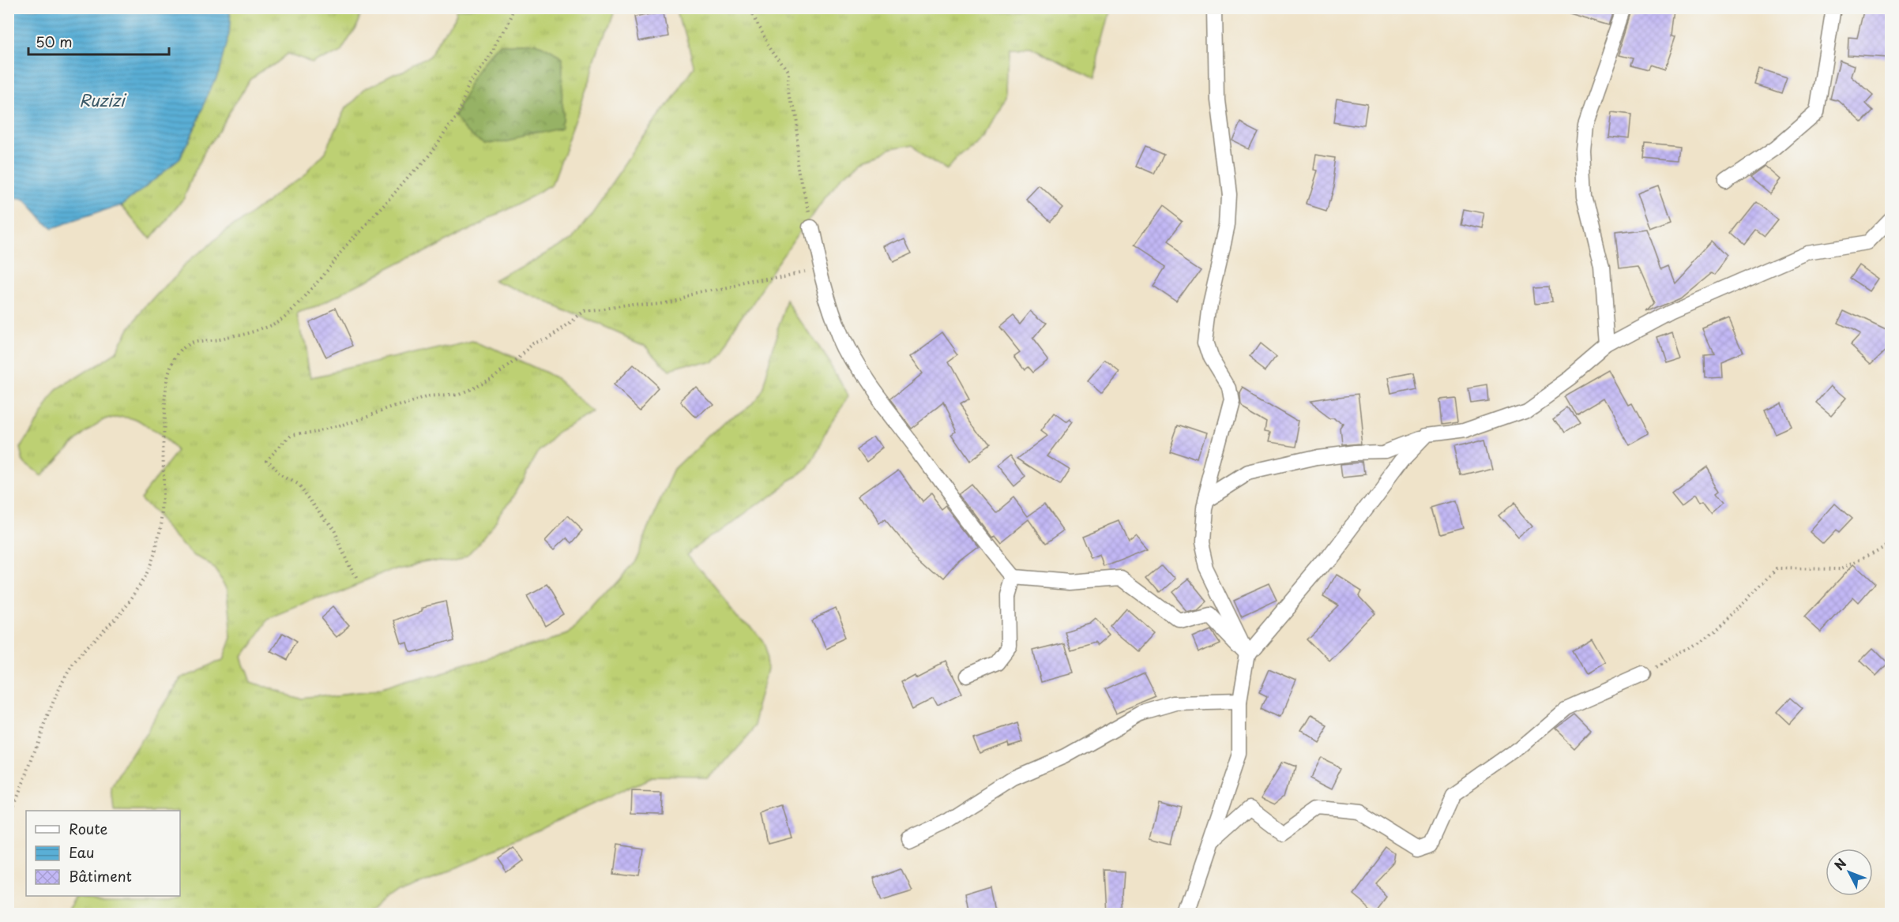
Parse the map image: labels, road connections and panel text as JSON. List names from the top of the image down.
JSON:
{
  "water": ["Ruzizi"],
  "legend": ["Route", "Eau", "Bâtiment"],
  "scale_bar": "50 m",
  "north": "top left"
}
